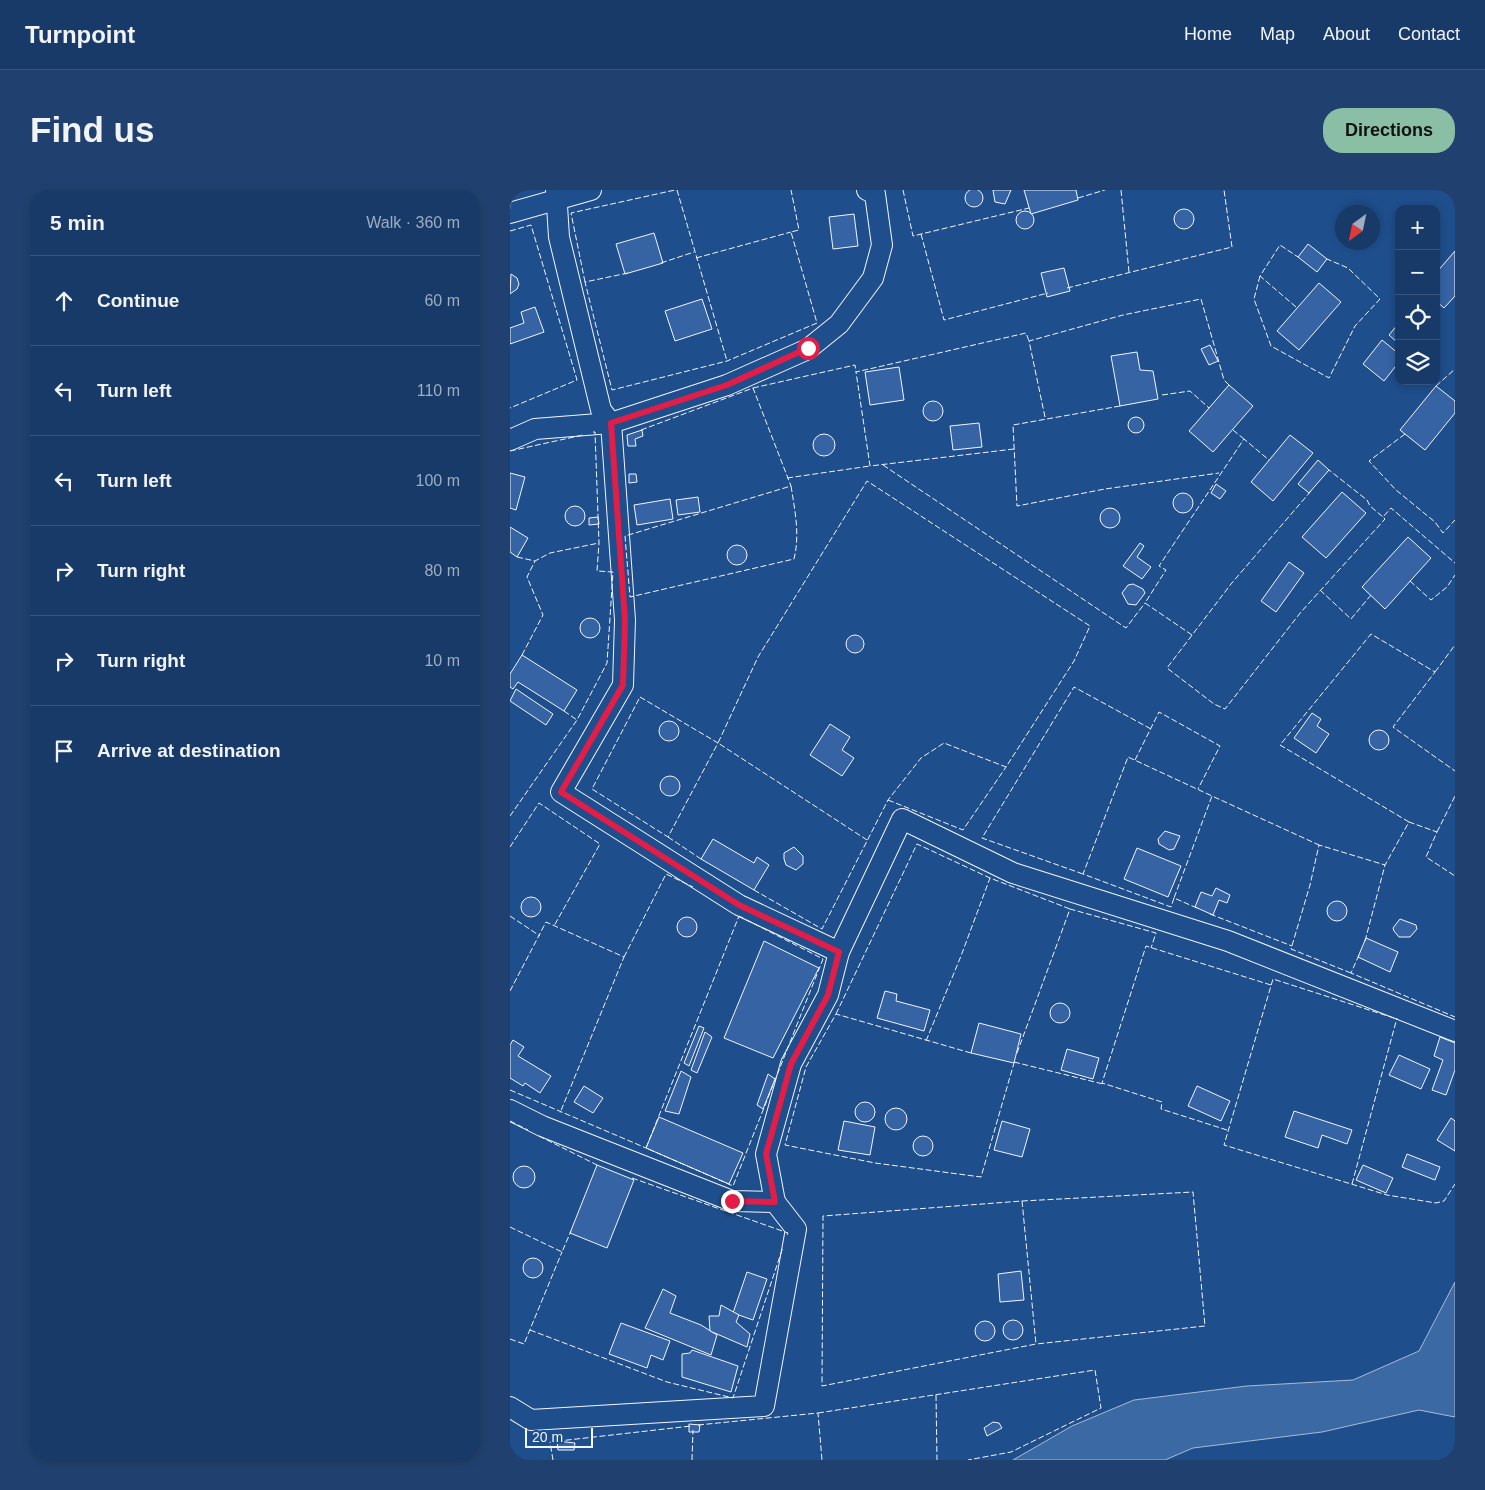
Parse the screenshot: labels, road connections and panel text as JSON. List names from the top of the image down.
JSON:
{
  "scale_bar": "20 m",
  "north": "bottom left",
  "page": {
    "header": "Turnpoint",
    "nav": [
      "Home",
      "Map",
      "About",
      "Contact"
    ],
    "buttons": "Directions",
    "title": "Find us",
    "heading": ["5 min", "Walk · 360 m"],
    "map_buttons": ["+", "−"],
    "list": [
      ["Continue", "60 m"],
      ["Turn left", "110 m"],
      ["Turn left", "100 m"],
      ["Turn right", "80 m"],
      ["Turn right", "10 m"],
      "Arrive at destination"
    ],
    "scale": "20 m"
  }
}
